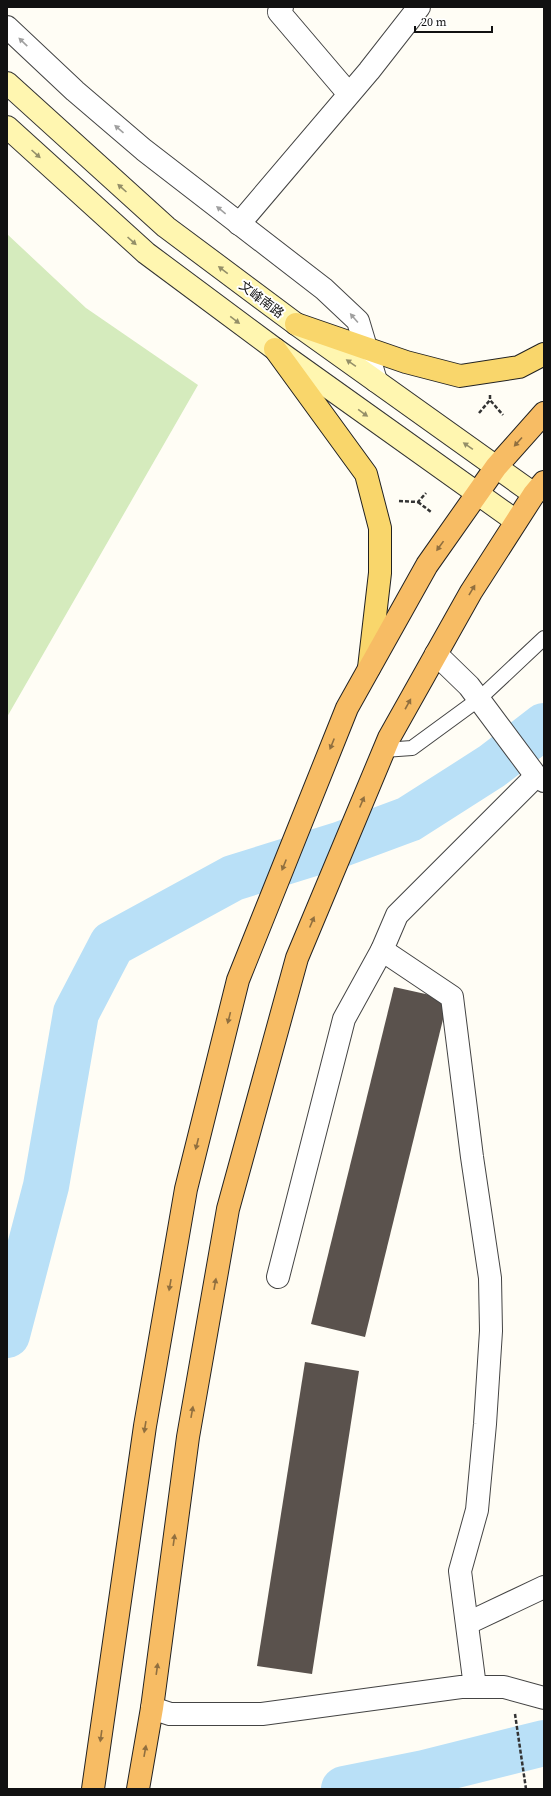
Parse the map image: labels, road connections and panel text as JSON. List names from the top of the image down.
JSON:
{
  "streets": {
    "main road": ["文峰南路"]
  },
  "scale_bar": "20 m"
}
